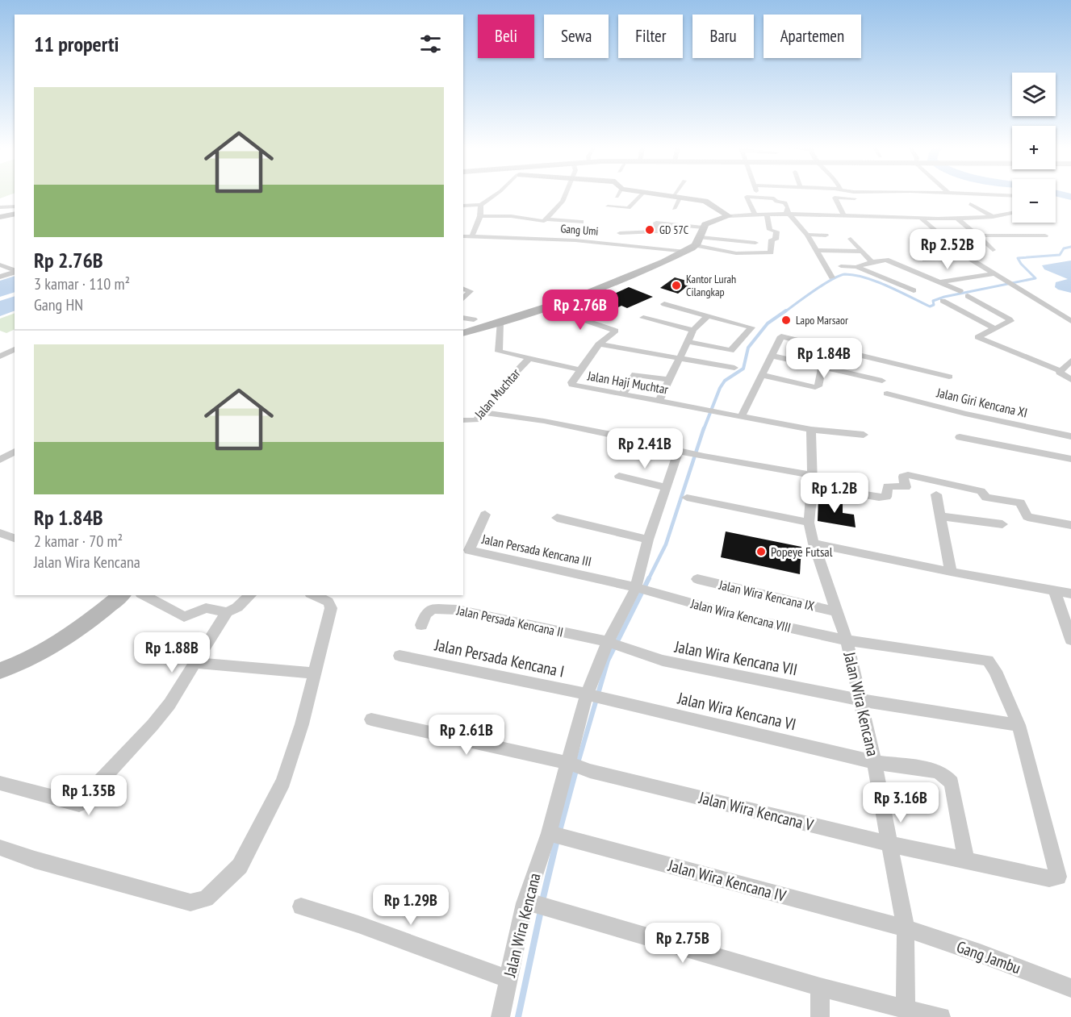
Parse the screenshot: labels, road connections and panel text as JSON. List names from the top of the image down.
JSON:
{
  "streets": {
    "street": [
      "Gang Umi",
      "Jalan Haji Muchtar",
      "Jalan Muchtar",
      "Jalan Giri Kencana XI",
      "Jalan Persada Kencana III",
      "Jalan Wira Kencana IX",
      "Jalan Wira Kencana VIII",
      "Jalan Persada Kencana II",
      "Jalan Persada Kencana I",
      "Jalan Wira Kencana VII",
      "Jalan Wira Kencana",
      "Jalan Wira Kencana VI",
      "Jalan Wira Kencana V",
      "Jalan Wira Kencana IV",
      "Gang Jambu"
    ]
  },
  "crossings": [
    ["Jalan Haji Muchtar", "Jalan Muchtar"],
    ["Jalan Persada Kencana III", "Jalan Wira Kencana VIII"],
    ["Jalan Persada Kencana III", "Jalan Wira Kencana"],
    ["Jalan Wira Kencana IX", "Jalan Wira Kencana"],
    ["Jalan Wira Kencana VIII", "Jalan Wira Kencana VII"],
    ["Jalan Wira Kencana VIII", "Jalan Wira Kencana"],
    ["Jalan Wira Kencana VIII", "Jalan Wira Kencana V"],
    ["Jalan Persada Kencana II", "Jalan Wira Kencana VII"],
    ["Jalan Persada Kencana II", "Jalan Wira Kencana"],
    ["Jalan Persada Kencana I", "Jalan Wira Kencana"],
    ["Jalan Persada Kencana I", "Jalan Wira Kencana VI"],
    ["Jalan Wira Kencana VII", "Jalan Wira Kencana"],
    ["Jalan Wira Kencana VII", "Jalan Wira Kencana V"],
    ["Jalan Wira Kencana", "Jalan Wira Kencana VI"],
    ["Jalan Wira Kencana", "Jalan Wira Kencana V"],
    ["Jalan Wira Kencana", "Jalan Wira Kencana IV"],
    ["Jalan Wira Kencana", "Gang Jambu"],
    ["Jalan Wira Kencana VI", "Jalan Wira Kencana V"],
    ["Jalan Wira Kencana IV", "Gang Jambu"]
  ],
  "places": [
    "GD 57C",
    "Kantor Lurah Cilangkap",
    "Lapo Marsaor",
    "Popeye Futsal"
  ],
  "page": {
    "chip": [
      "Beli",
      "Sewa",
      "Filter",
      "Baru",
      "Apartemen"
    ],
    "heading": "11 properti",
    "map_buttons": ["+", "−"],
    "list": [
      {
        "name": "Rp 2.76B",
        "note": "3 kamar · 110 m² · Gang HN"
      },
      {
        "name": "Rp 1.84B",
        "note": "2 kamar · 70 m² · Jalan Wira Kencana"
      }
    ],
    "price": [
      "Rp 2.52B",
      "Rp 2.76B",
      "Rp 1.84B",
      "Rp 2.41B",
      "Rp 1.2B",
      "Rp 1.88B",
      "Rp 2.61B",
      "Rp 1.35B",
      "Rp 3.16B",
      "Rp 1.29B",
      "Rp 2.75B"
    ]
  }
}
